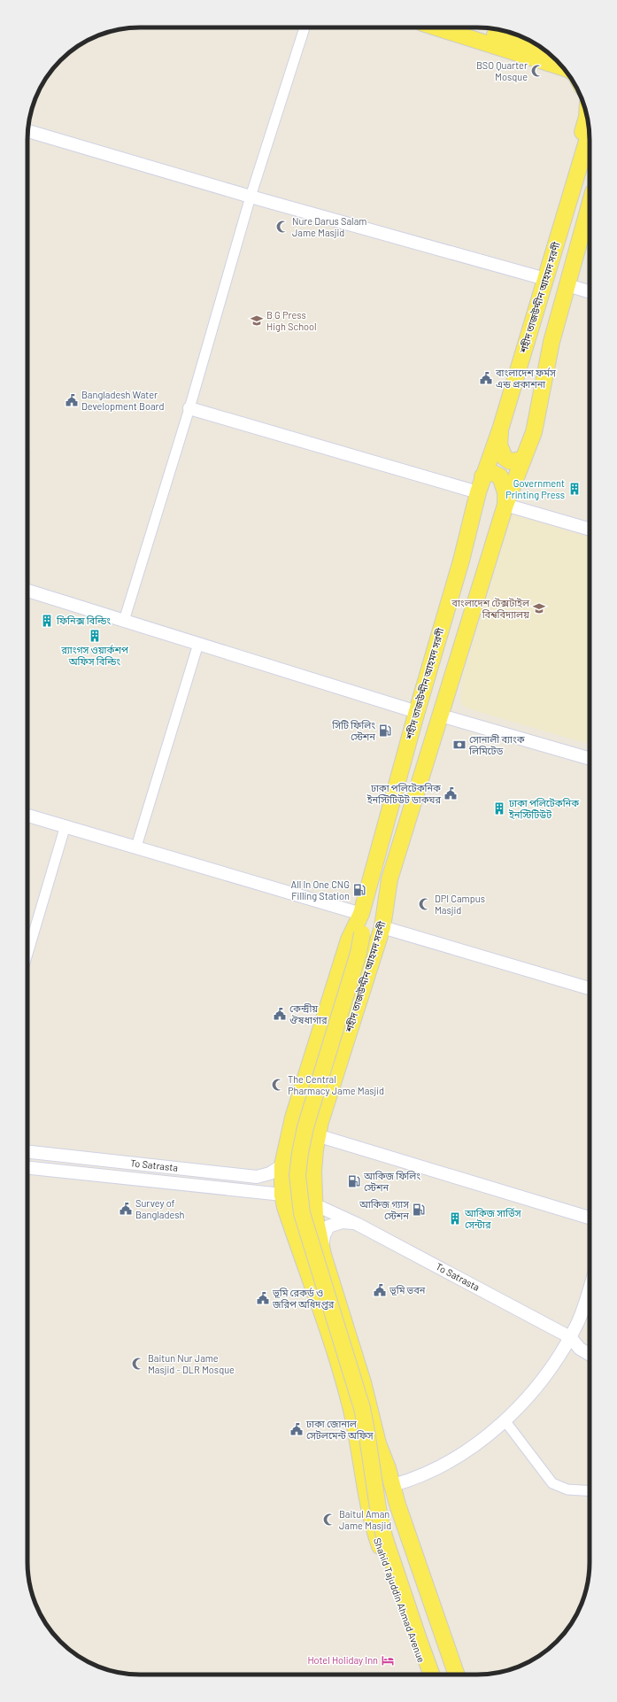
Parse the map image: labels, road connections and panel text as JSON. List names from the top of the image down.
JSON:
{
  "streets": {
    "main road": ["শহীদ তাজউদ্দীন আহমদ সরণী", "Shahid Tajuddin Ahmad Avenue"],
    "street": ["To Satrasta"]
  },
  "crossings": [
    ["শহীদ তাজউদ্দীন আহমদ সরণী", "To Satrasta"],
    ["শহীদ তাজউদ্দীন আহমদ সরণী", "Shahid Tajuddin Ahmad Avenue"]
  ],
  "places": {
    "mosque": [
      "BSO Quarter Mosque",
      "Nure Darus Salam Jame Masjid",
      "DPI Campus Masjid",
      "The Central Pharmacy Jame Masjid",
      "Baitun Nur Jame Masjid - DLR Mosque",
      "Baitul Aman Jame Masjid"
    ],
    "school or university": ["B G Press High School", "বাংলাদেশ টেক্সটাইল বিশ্ববিদ্যালয়"],
    "public building": [
      "বাংলাদেশ ফর্মস এন্ড প্রকাশনা",
      "Bangladesh Water Development Board",
      "ঢাকা পলিটেকনিক ইনস্টিটিউট ডাকঘর",
      "কেন্দ্রীয় ঔষধাগার",
      "Survey of Bangladesh",
      "ভূমি ভবন",
      "ভূমি রেকর্ড ও জরিপ অধিদপ্তর",
      "ঢাকা জোনাল সেটলমেন্ট অফিস"
    ],
    "building": [
      "Government Printing Press",
      "ফিনিক্স বিল্ডিং",
      "র‍্যাংগস ওয়ার্কশপ অফিস বিল্ডিং",
      "ঢাকা পলিটেকনিক ইনস্টিটিউট",
      "আকিজ সার্ভিস সেন্টার"
    ],
    "fuel station": [
      "সিটি ফিলিং স্টেশন",
      "All In One CNG Filling Station",
      "আকিজ ফিলিং স্টেশন",
      "আকিজ গ্যাস স্টেশন"
    ],
    "bank": ["সোনালী ব্যাংক লিমিটেড"],
    "hotel": ["Hotel Holiday Inn"]
  }
}
